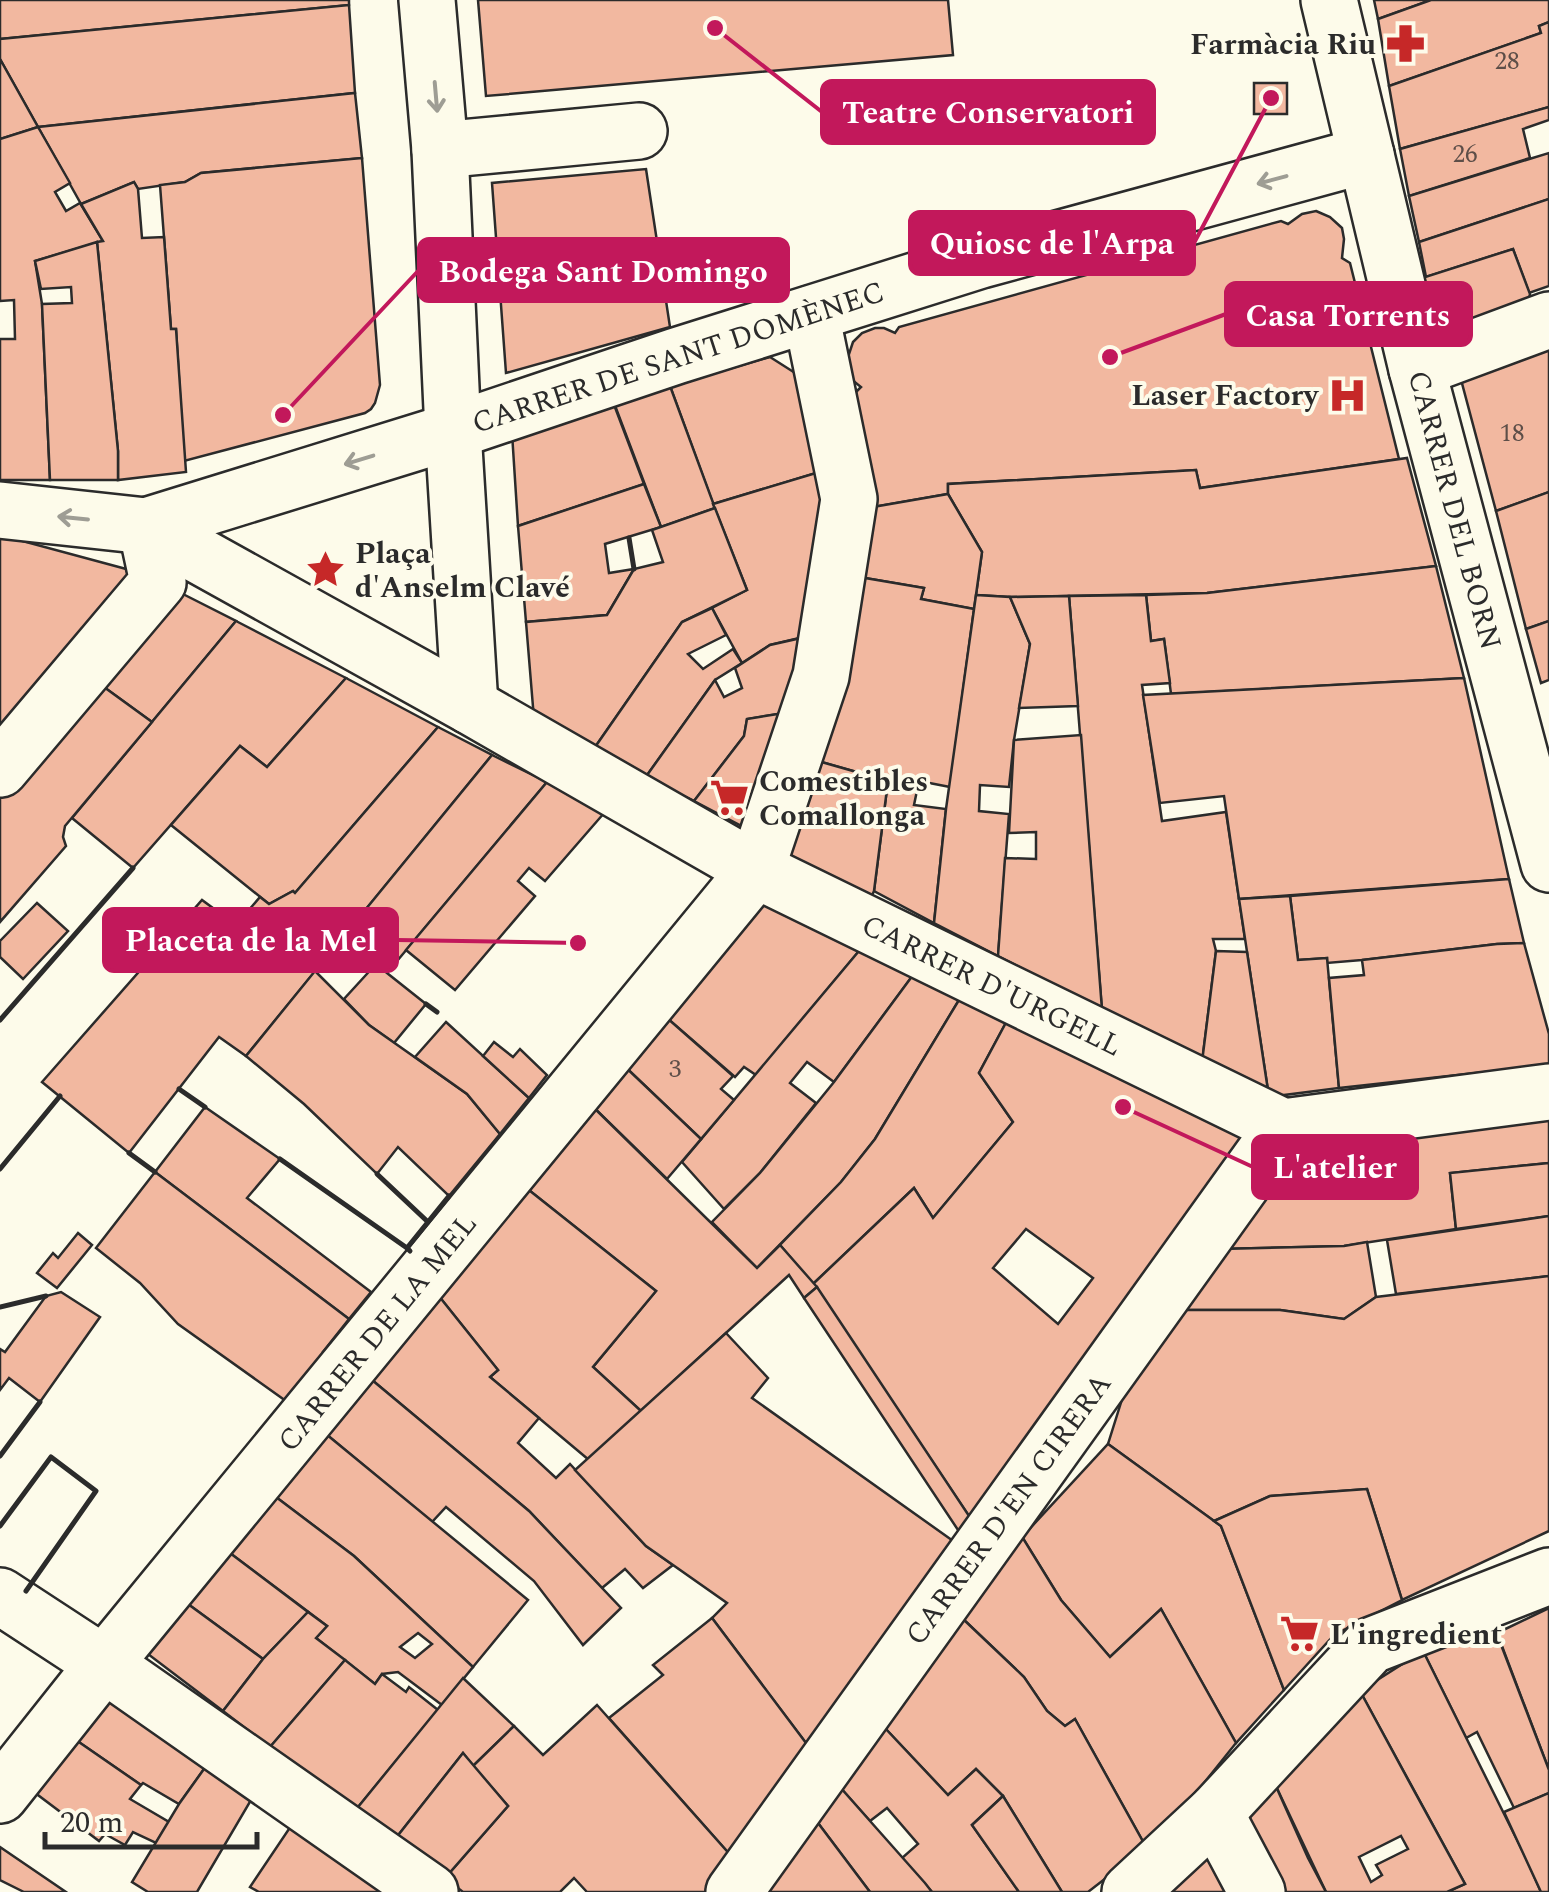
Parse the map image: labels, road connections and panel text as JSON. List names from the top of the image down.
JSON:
{
  "streets": {
    "street": [
      "CARRER DE SANT DOMÈNEC",
      "CARRER DEL BORN",
      "CARRER D'URGELL",
      "CARRER DE LA MEL",
      "CARRER D'EN CIRERA"
    ]
  },
  "crossings": [
    ["CARRER DE SANT DOMÈNEC", "CARRER DEL BORN"],
    ["CARRER D'URGELL", "CARRER DE LA MEL"],
    ["CARRER D'URGELL", "CARRER D'EN CIRERA"]
  ],
  "one_way": ["CARRER DE SANT DOMÈNEC"],
  "places": {
    "other": [
      "Teatre Conservatori",
      "Quiosc de l'Arpa",
      "Casa Torrents",
      "Bodega Sant Domingo",
      "Placeta de la Mel",
      "L'atelier"
    ],
    "pharmacy": ["Farmàcia Riu"],
    "hospital": ["Laser Factory"],
    "place": ["Plaça d'Anselm Clavé"],
    "supermarket": ["Comestibles Comallonga", "L'ingredient"]
  },
  "house_numbers": [
    "28",
    "26",
    "18",
    "3"
  ],
  "scale_bar": "20 m"
}
